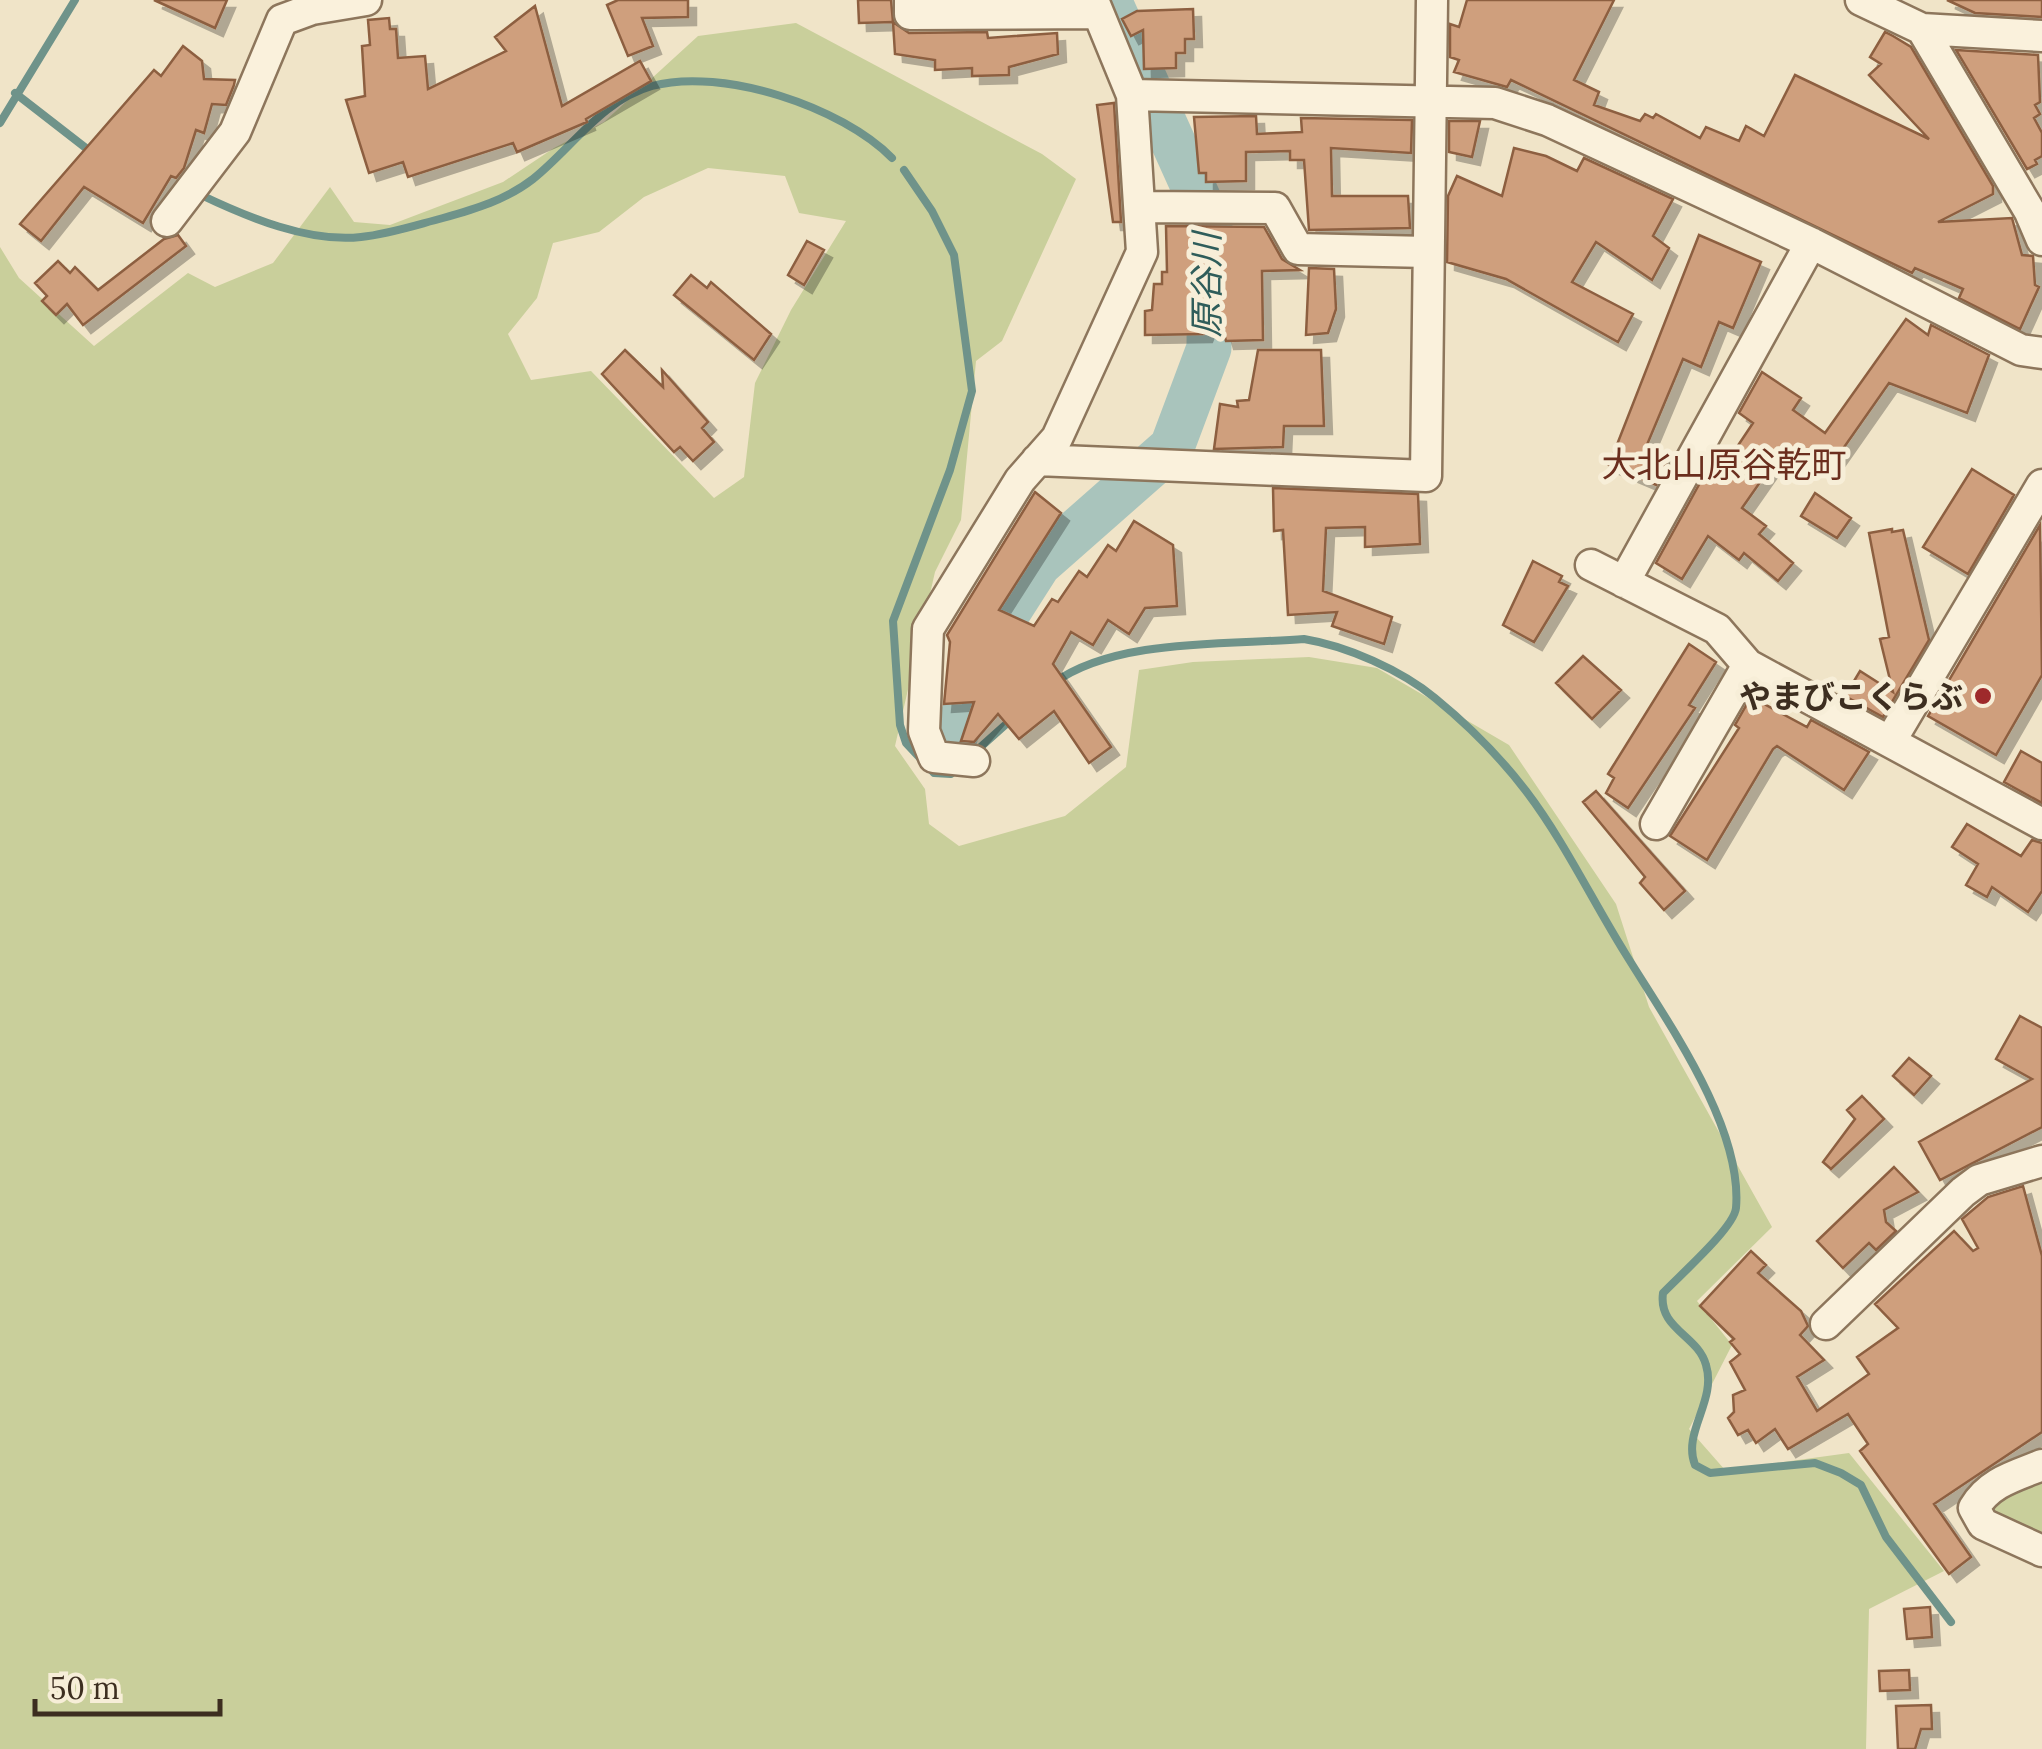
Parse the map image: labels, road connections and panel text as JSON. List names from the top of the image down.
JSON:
{
  "districts": ["大北山原谷乾町"],
  "water": ["原谷川"],
  "places": ["やまびこくらぶ"],
  "scale_bar": "50 m"
}
